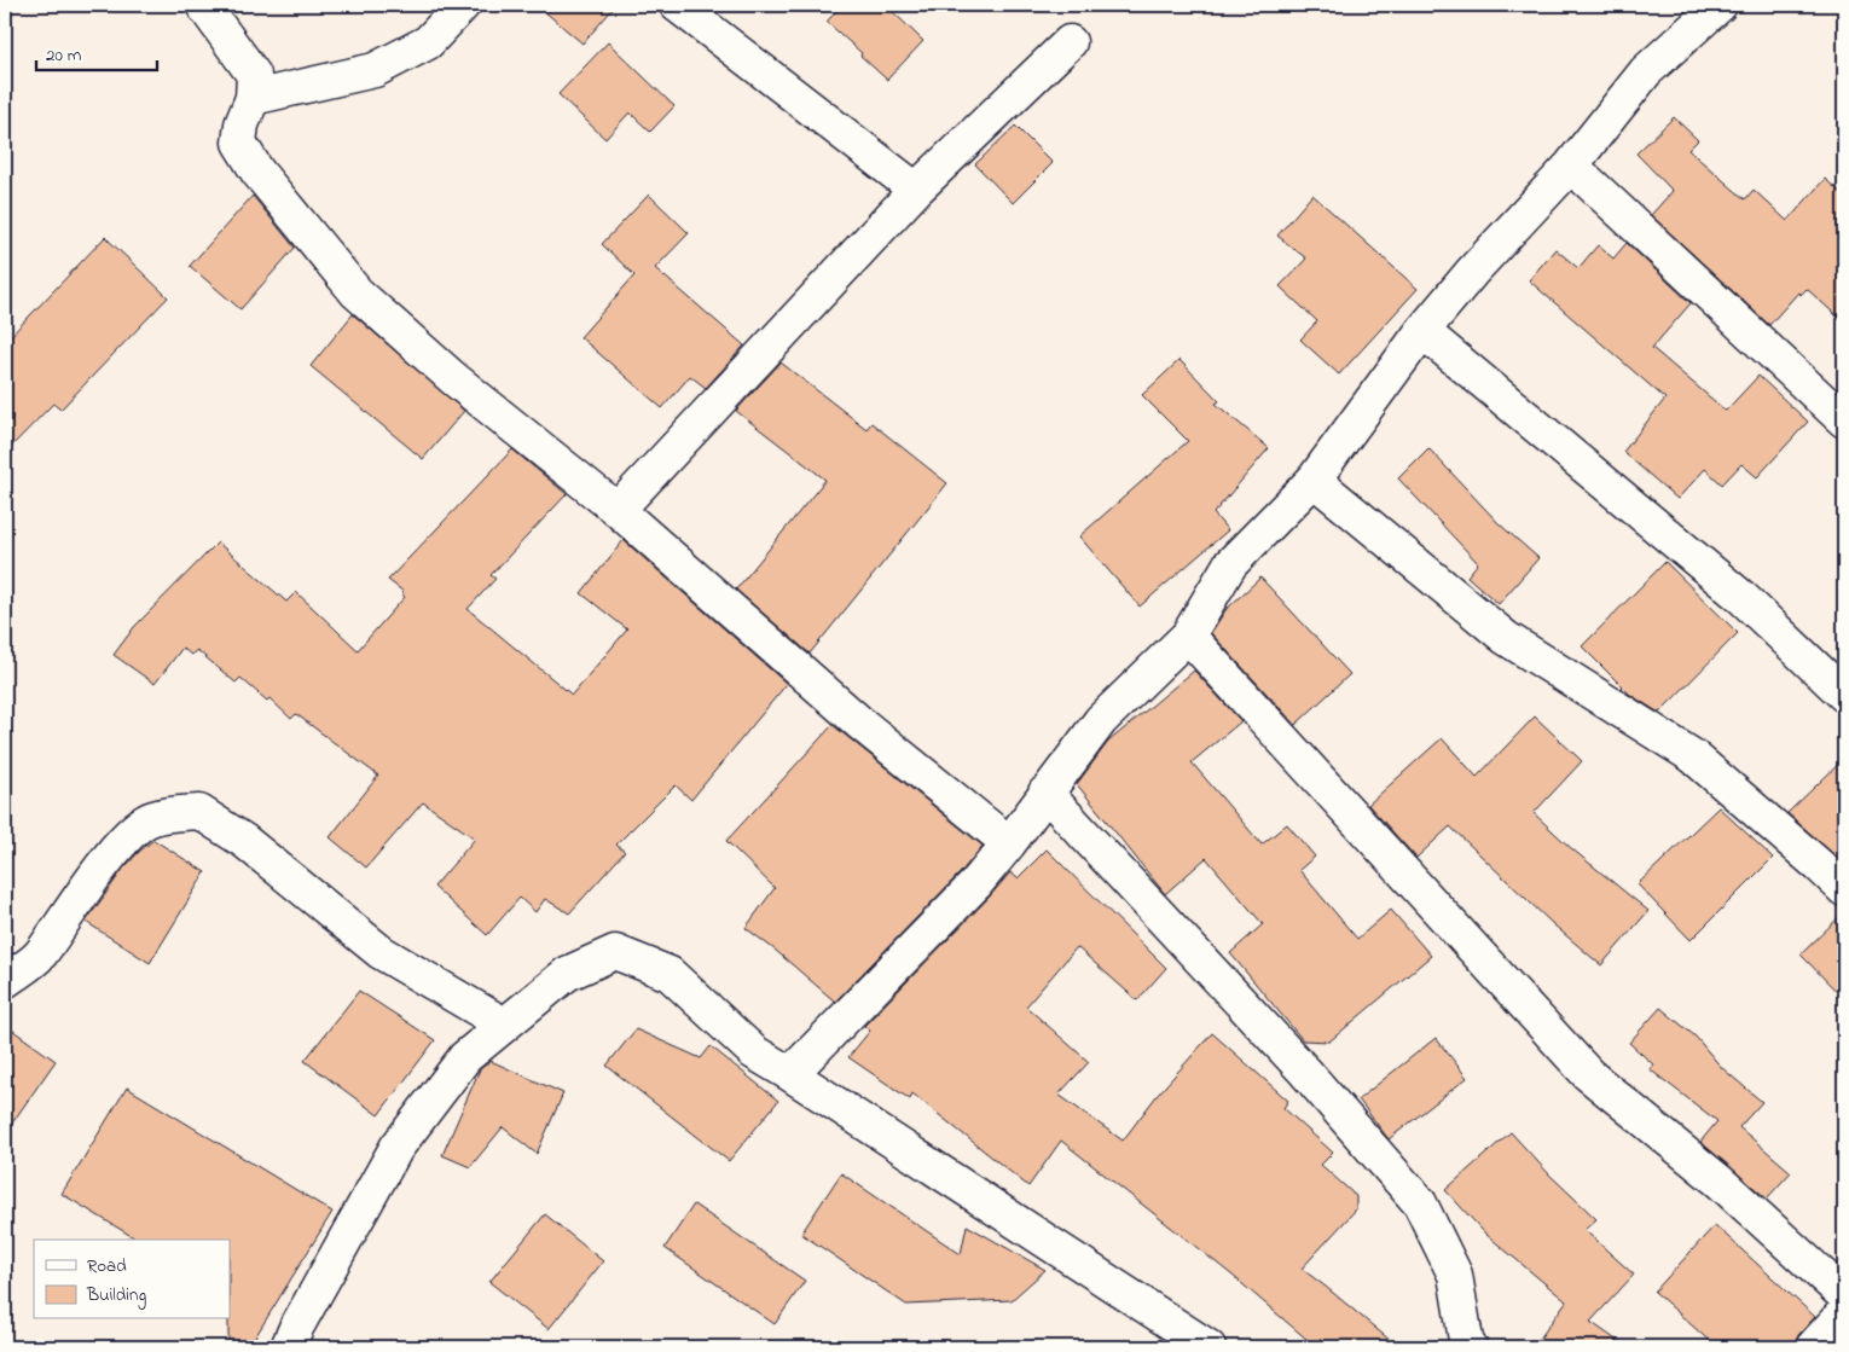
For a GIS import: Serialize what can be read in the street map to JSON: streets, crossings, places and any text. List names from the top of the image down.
{
  "legend": ["Road", "Building"],
  "scale_bar": "20 m"
}
